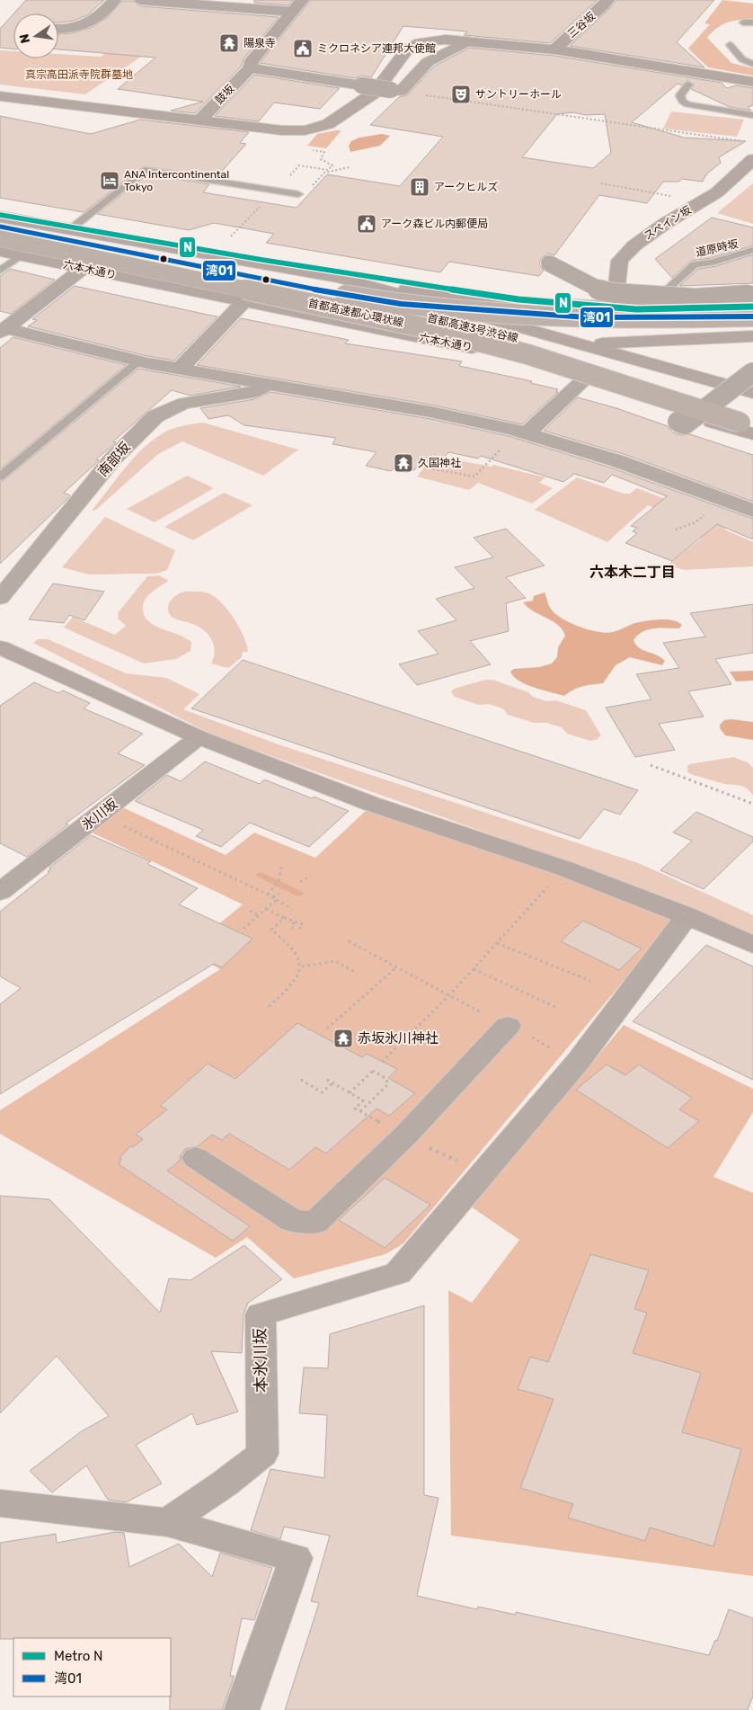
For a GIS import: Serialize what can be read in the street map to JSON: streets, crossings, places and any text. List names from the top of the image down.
{
  "streets": {
    "highway": ["首都高速都心環状線", "首都高速3号渋谷線"],
    "main road": ["三谷坂", "スペイン坂", "六本木通り"],
    "street": [
      "鼓坂",
      "南部坂",
      "氷川坂",
      "本氷川坂"
    ],
    "lane": ["道原時坂"]
  },
  "crossings": [
    ["六本木通り", "首都高速都心環状線"],
    ["六本木通り", "首都高速3号渋谷線"],
    ["首都高速都心環状線", "首都高速3号渋谷線"]
  ],
  "districts": ["六本木二丁目"],
  "parks": ["真宗高田派寺院群墓地"],
  "places": {
    "temple": ["陽泉寺", "久国神社", "赤坂氷川神社"],
    "public building": ["ミクロネシア連邦大使館", "アーク森ビル内郵便局"],
    "theatre": ["サントリーホール"],
    "hotel": ["ANA Intercontinental Tokyo"],
    "building": ["アークヒルズ"]
  },
  "lines": ["metro line N", "transit line 湾01"],
  "legend": ["Metro N", "湾01"],
  "north": "left"
}
